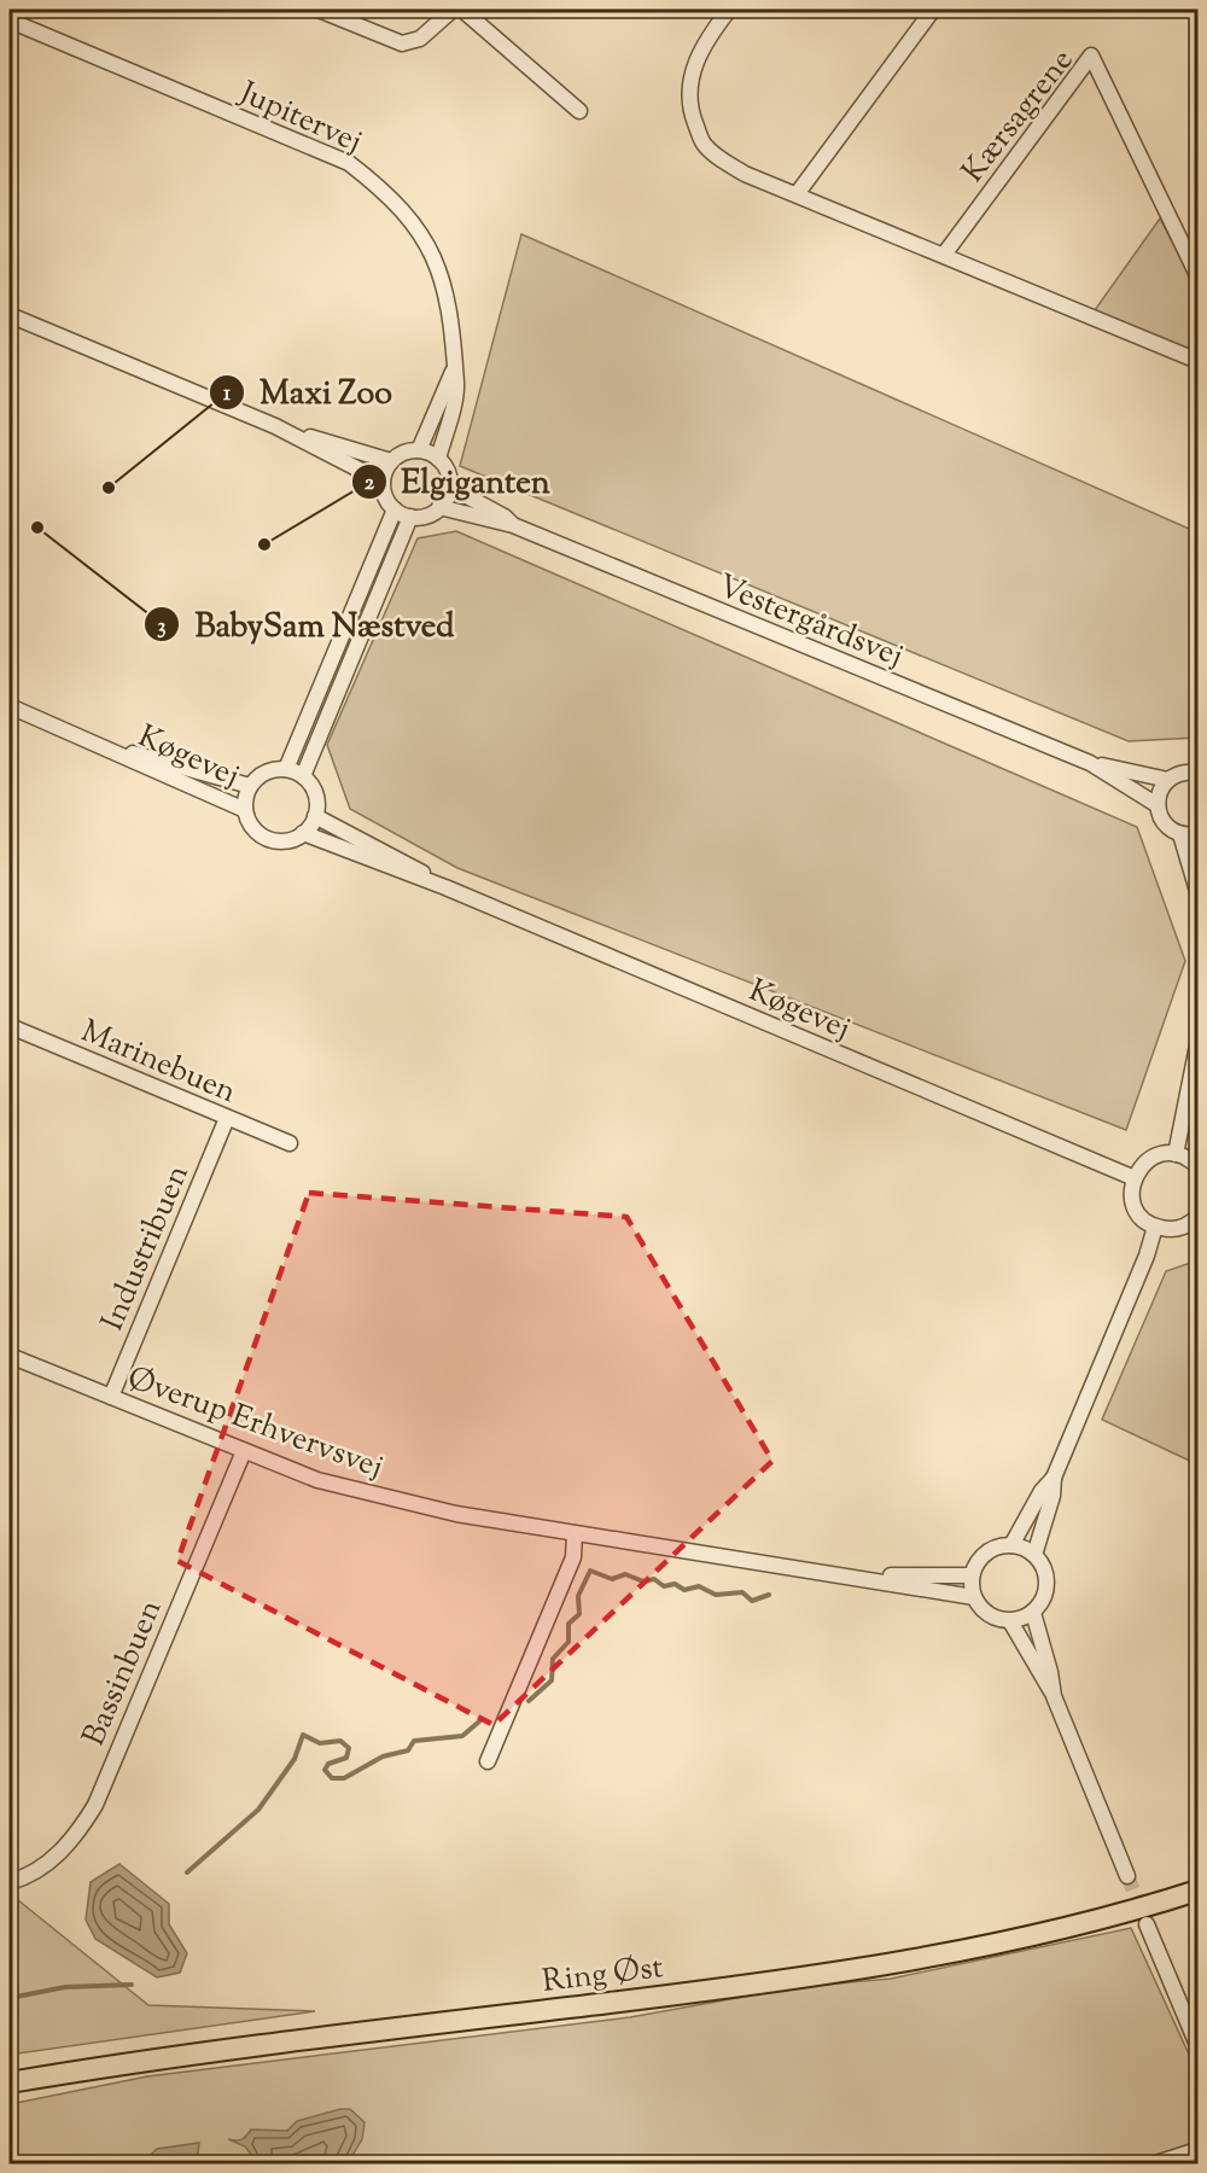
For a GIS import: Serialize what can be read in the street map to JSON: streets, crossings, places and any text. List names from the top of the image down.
{
  "streets": {
    "main road": ["Ring Øst"],
    "street": [
      "Kærsagrene",
      "Jupitervej",
      "Vestergårdsvej",
      "Køgevej",
      "Marinebuen",
      "Industribuen",
      "Øverup Erhvervsvej",
      "Bassinbuen"
    ]
  },
  "crossings": [
    ["Jupitervej", "Vestergårdsvej"],
    ["Marinebuen", "Industribuen"],
    ["Industribuen", "Øverup Erhvervsvej"],
    ["Øverup Erhvervsvej", "Bassinbuen"]
  ],
  "places": ["Maxi Zoo", "BabySam Næstved", "Elgiganten"]
}
